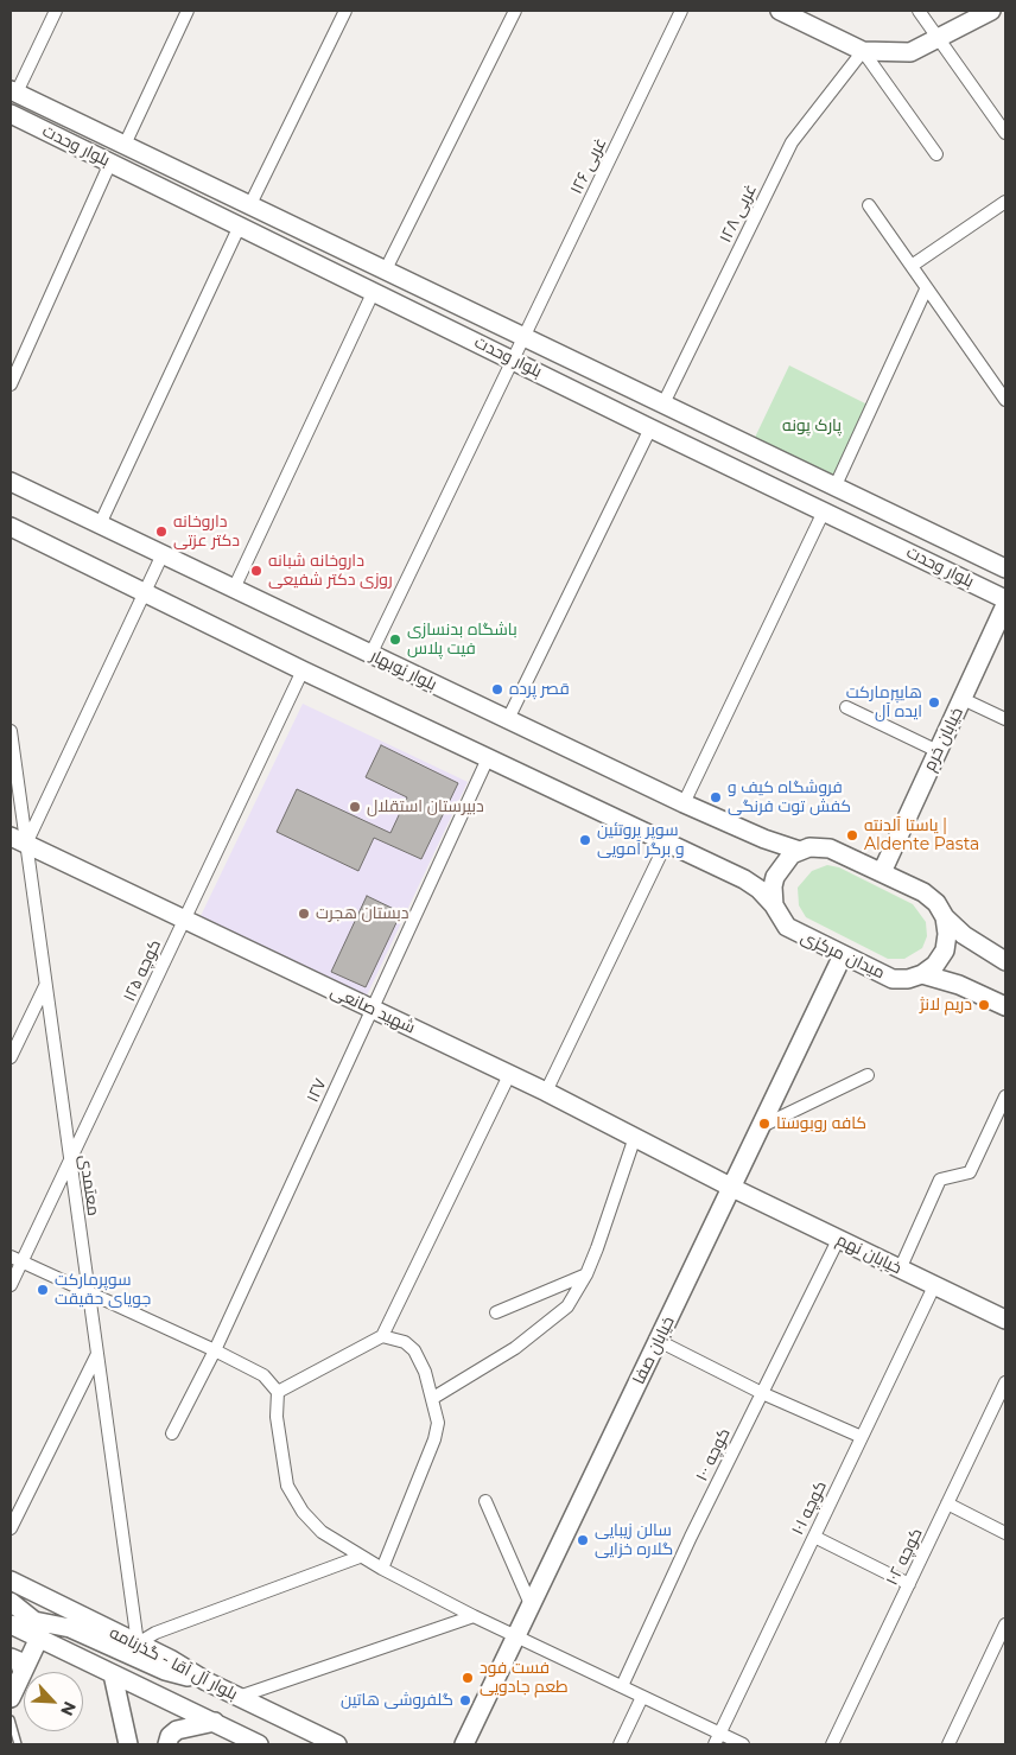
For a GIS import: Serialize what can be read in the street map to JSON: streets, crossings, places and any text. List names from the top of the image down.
{
  "streets": {
    "street": [
      "بلوار وحدت",
      "۱۲۶ غربی",
      "۱۲۸ غربی",
      "بلوار نوبهار",
      "خیابان خرم",
      "میدان مرکزی",
      "کوچه ۱۲۵",
      "شهید صانعی",
      "۱۲۷",
      "معتمدی",
      "خیابان نهم",
      "خیابان صفا",
      "کوچه ۱۰۰",
      "کوچه ۱۰۱",
      "کوچه ۱۰۲",
      "بلوار آل آقا - گذرنامه"
    ]
  },
  "crossings": [
    ["بلوار وحدت", "۱۲۶ غربی"],
    ["بلوار وحدت", "۱۲۸ غربی"],
    ["۱۲۶ غربی", "بلوار نوبهار"],
    ["میدان مرکزی", "خیابان صفا"],
    ["کوچه ۱۲۵", "شهید صانعی"],
    ["کوچه ۱۲۵", "معتمدی"],
    ["شهید صانعی", "۱۲۷"],
    ["شهید صانعی", "معتمدی"],
    ["شهید صانعی", "خیابان نهم"],
    ["شهید صانعی", "خیابان صفا"],
    ["معتمدی", "بلوار آل آقا - گذرنامه"],
    ["خیابان نهم", "خیابان صفا"],
    ["خیابان نهم", "کوچه ۱۰۰"],
    ["خیابان نهم", "کوچه ۱۰۱"]
  ],
  "parks": ["پارک پونه"],
  "places": [
    "داروخانه دکتر عزتی",
    "داروخانه شبانه روزی دکتر شفیعی",
    "باشگاه بدنسازی فیت پلاس",
    "قصر پرده",
    "هایپرمارکت ایده آل",
    "فروشگاه کیف و کفش توت فرنگی",
    "دبیرستان استقلال",
    "پاستا آلدنته | Aldente Pasta",
    "سوپر پروتئین و برگر آمویی",
    "دبستان هجرت",
    "دریم لانژ",
    "کافه روبوستا",
    "سوپرمارکت جویای حقیقت",
    "سالن زیبایی گلاره خزایی",
    "فست فود طعم جادویی",
    "گلفروشی هاتین"
  ],
  "north": "bottom right"
}
